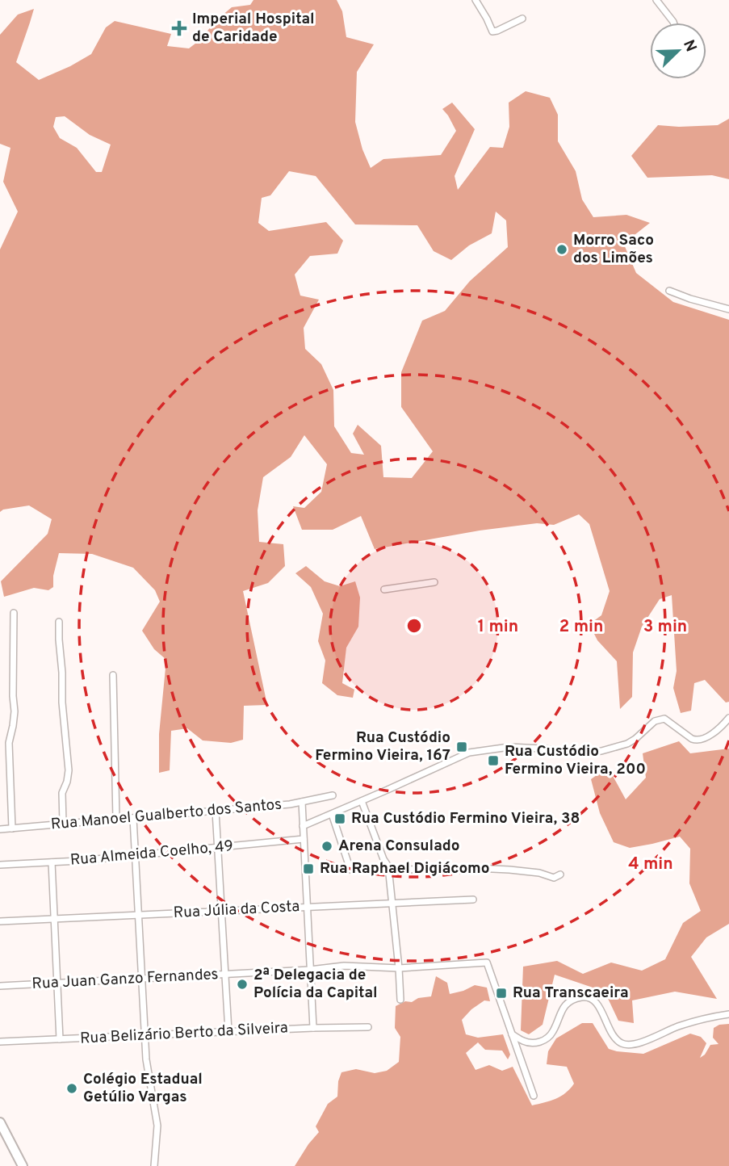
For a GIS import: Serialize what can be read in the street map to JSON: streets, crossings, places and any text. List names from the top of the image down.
{
  "streets": {
    "street": [
      "Rua Manoel Gualberto dos Santos",
      "Rua Almeida Coelho, 49",
      "Rua Júlia da Costa",
      "Rua Juan Ganzo Fernandes",
      "Rua Belizário Berto da Silveira"
    ]
  },
  "places": {
    "health": ["Imperial Hospital de Caridade"],
    "other": [
      "Morro Saco dos Limões",
      "Arena Consulado",
      "2ª Delegacia de Polícia da Capital",
      "Colégio Estadual Getúlio Vargas"
    ],
    "transit": [
      "Rua Custódio Fermino Vieira, 167",
      "Rua Custódio Fermino Vieira, 200",
      "Rua Custódio Fermino Vieira, 38",
      "Rua Raphael Digiácomo",
      "Rua Transcaeira"
    ]
  },
  "north": "top right",
  "rings": [
    "1 min",
    "2 min",
    "3 min",
    "4 min"
  ]
}
